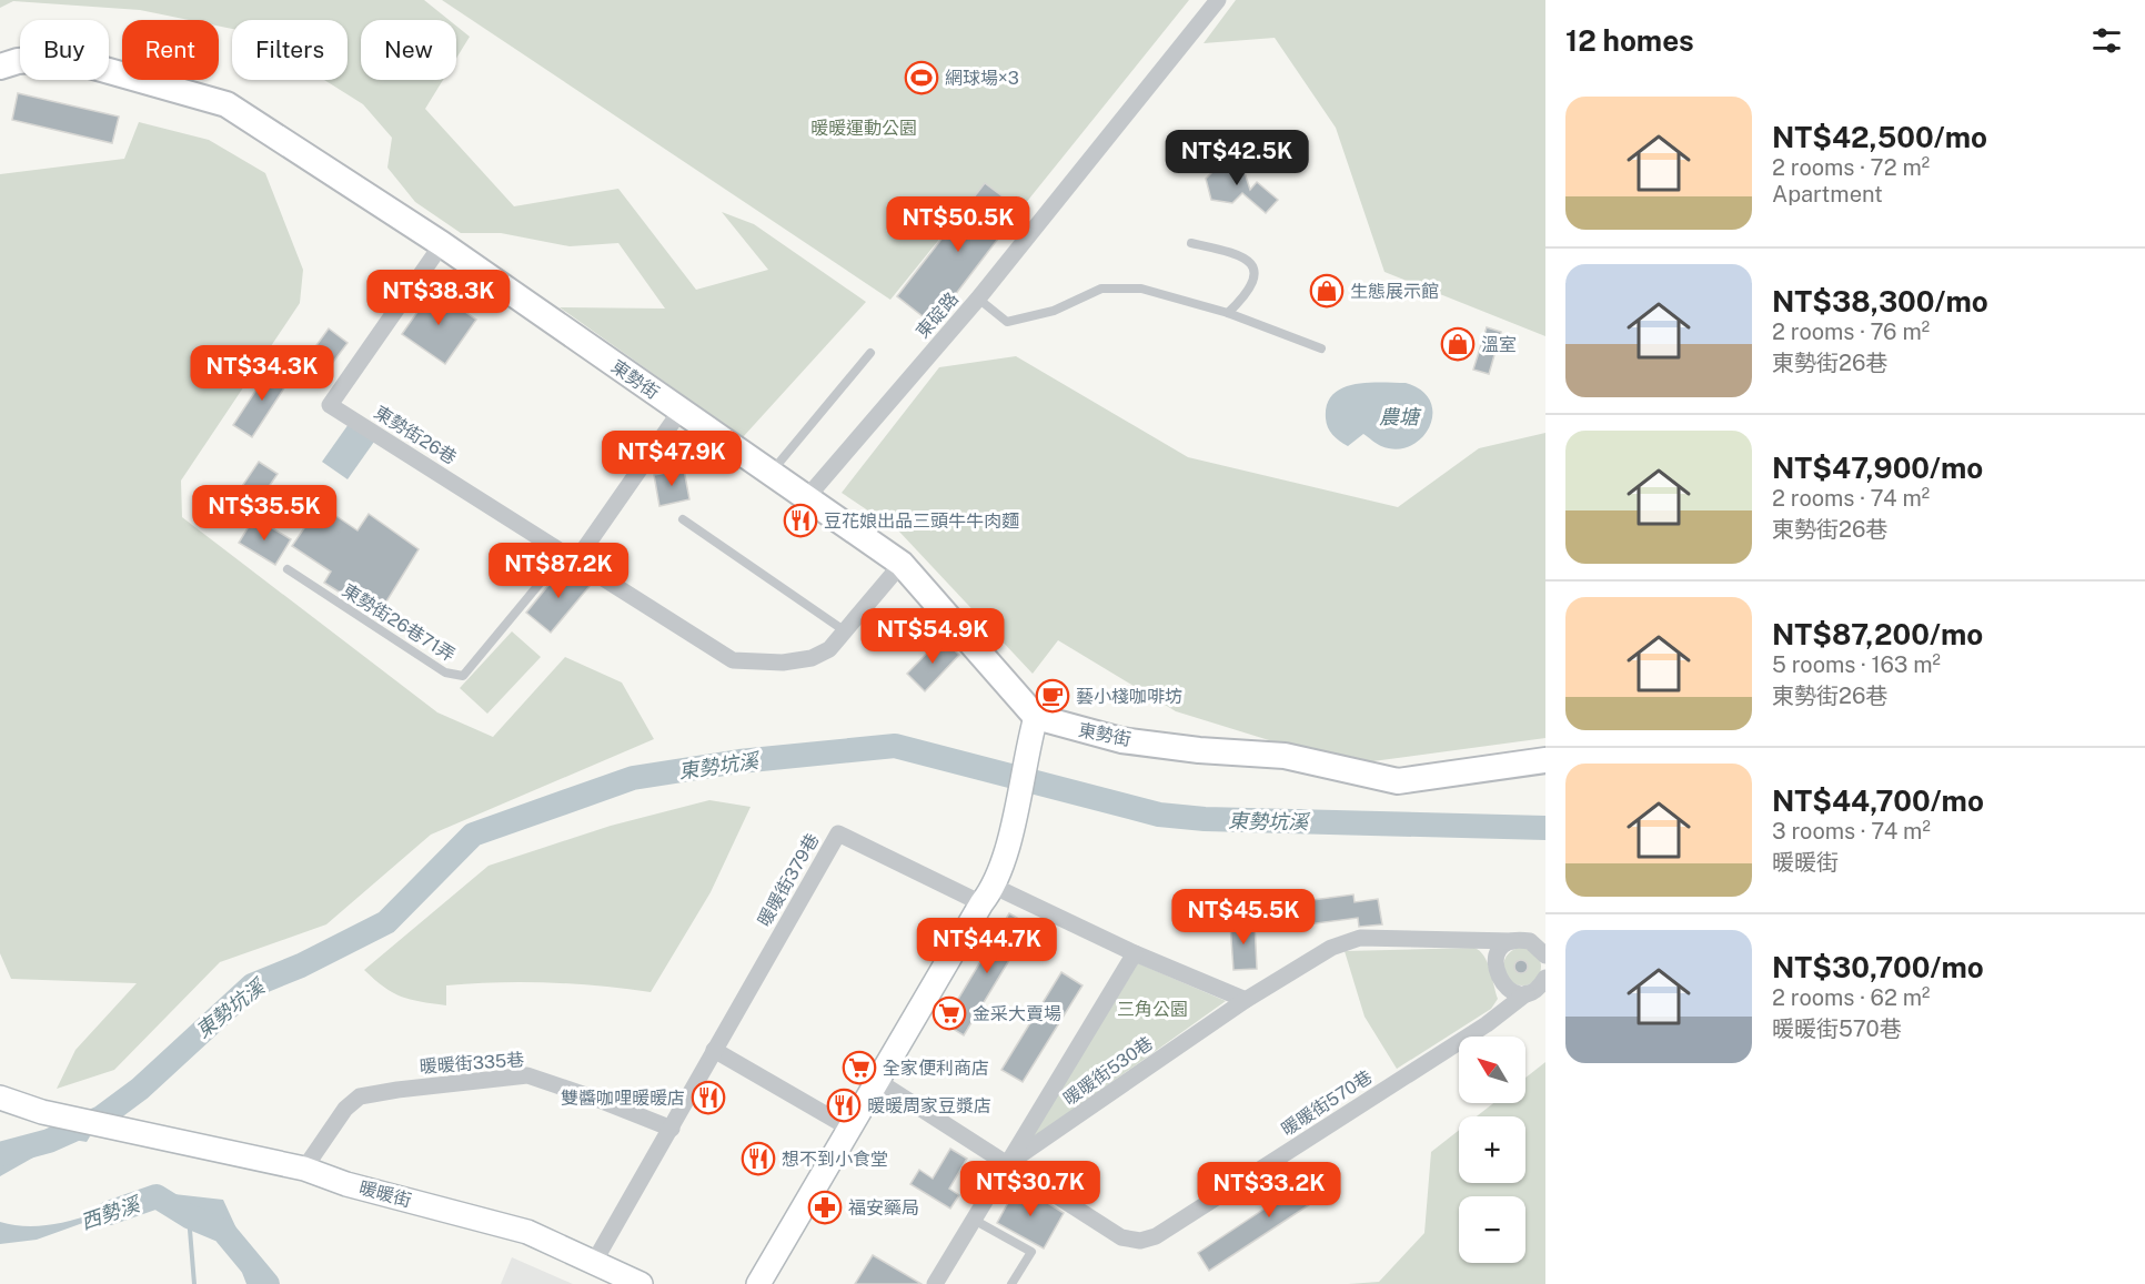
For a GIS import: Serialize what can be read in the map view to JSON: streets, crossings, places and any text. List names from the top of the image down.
{
  "streets": {
    "main road": ["東勢街"],
    "street": [
      "東碇路",
      "東勢街26巷",
      "暖暖街379巷",
      "暖暖街335巷",
      "暖暖街530巷",
      "暖暖街570巷",
      "暖暖街"
    ],
    "lane": ["東勢街26巷71弄"]
  },
  "crossings": [
    ["東碇路", "東勢街"],
    ["東勢街", "東勢街26巷"],
    ["東勢街26巷", "東勢街26巷71弄"],
    ["暖暖街379巷", "暖暖街335巷"],
    ["暖暖街379巷", "暖暖街"],
    ["暖暖街335巷", "暖暖街"],
    ["暖暖街530巷", "暖暖街570巷"]
  ],
  "water": ["農塘", "東勢坑溪", "西勢溪"],
  "parks": ["暖暖運動公園", "三角公園"],
  "places": {
    "sports": ["網球場×3"],
    "shop": ["生態展示館", "溫室"],
    "restaurant": [
      "豆花娘出品三頭牛牛肉麵",
      "雙醬咖哩暖暖店",
      "暖暖周家豆漿店",
      "想不到小食堂"
    ],
    "cafe": ["藝小棧咖啡坊"],
    "supermarket": ["金采大賣場", "全家便利商店"],
    "pharmacy": ["福安藥局"]
  },
  "north": "top left",
  "page": {
    "heading": "12 homes",
    "chip": [
      "Buy",
      "Rent",
      "Filters",
      "New"
    ],
    "list": [
      {
        "name": "NT$42,500/mo",
        "note": "2 rooms · 72 m² · Apartment"
      },
      {
        "name": "NT$38,300/mo",
        "note": "2 rooms · 76 m² · 東勢街26巷"
      },
      {
        "name": "NT$47,900/mo",
        "note": "2 rooms · 74 m² · 東勢街26巷"
      },
      {
        "name": "NT$87,200/mo",
        "note": "5 rooms · 163 m² · 東勢街26巷"
      },
      {
        "name": "NT$44,700/mo",
        "note": "3 rooms · 74 m² · 暖暖街"
      },
      {
        "name": "NT$30,700/mo",
        "note": "2 rooms · 62 m² · 暖暖街570巷"
      }
    ],
    "price": [
      "NT$42.5K",
      "NT$50.5K",
      "NT$38.3K",
      "NT$34.3K",
      "NT$47.9K",
      "NT$35.5K",
      "NT$87.2K",
      "NT$54.9K",
      "NT$45.5K",
      "NT$44.7K",
      "NT$30.7K",
      "NT$33.2K"
    ],
    "map_buttons": ["+", "−"]
  }
}
